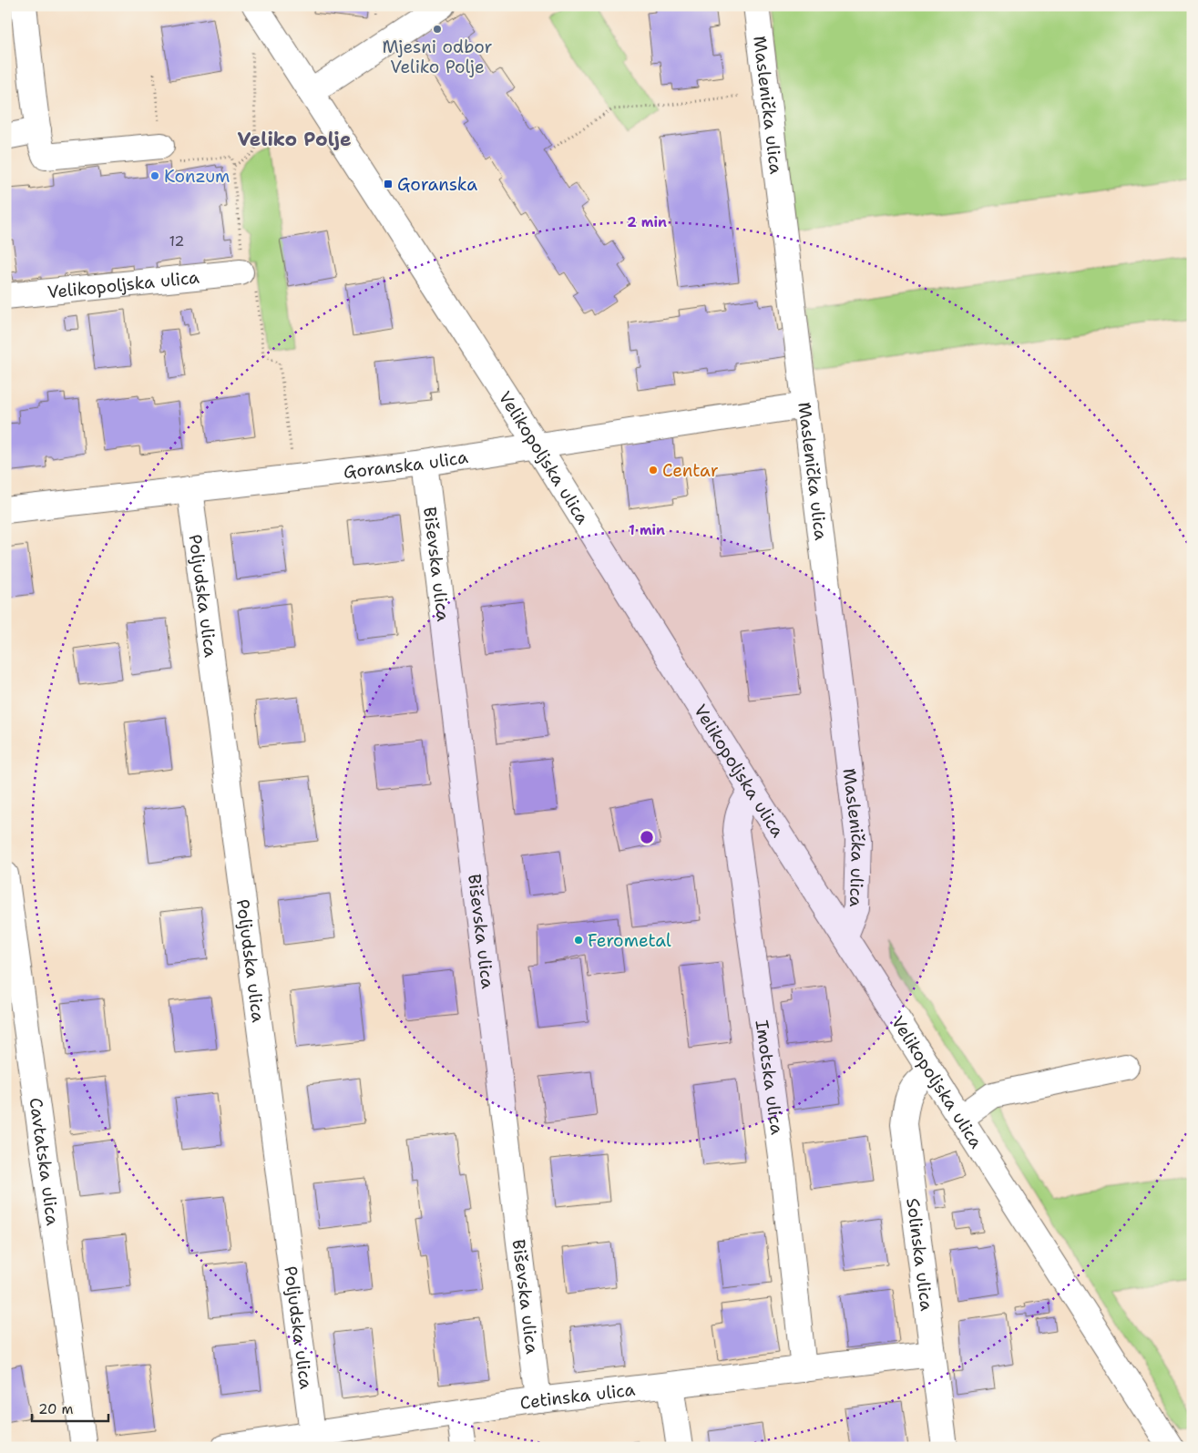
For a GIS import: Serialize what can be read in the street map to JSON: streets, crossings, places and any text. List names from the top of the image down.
{
  "streets": {
    "street": [
      "Maslenička ulica",
      "Velikopoljska ulica",
      "Goranska ulica",
      "Biševska ulica",
      "Poljudska ulica",
      "Imotska ulica",
      "Cavtatska ulica",
      "Solinska ulica",
      "Cetinska ulica"
    ]
  },
  "crossings": [
    ["Maslenička ulica", "Velikopoljska ulica"],
    ["Maslenička ulica", "Goranska ulica"],
    ["Velikopoljska ulica", "Goranska ulica"],
    ["Velikopoljska ulica", "Imotska ulica"],
    ["Velikopoljska ulica", "Solinska ulica"],
    ["Goranska ulica", "Biševska ulica"],
    ["Goranska ulica", "Poljudska ulica"],
    ["Biševska ulica", "Cetinska ulica"],
    ["Poljudska ulica", "Cetinska ulica"],
    ["Imotska ulica", "Cetinska ulica"],
    ["Solinska ulica", "Cetinska ulica"]
  ],
  "districts": ["Veliko Polje"],
  "places": {
    "other": [
      "Mjesni odbor Veliko Polje",
      "Konzum",
      "Centar",
      "Ferometal"
    ],
    "transit": ["Goranska"]
  },
  "house_numbers": ["12"],
  "scale_bar": "20 m",
  "rings": ["2 min", "1 min"]
}
